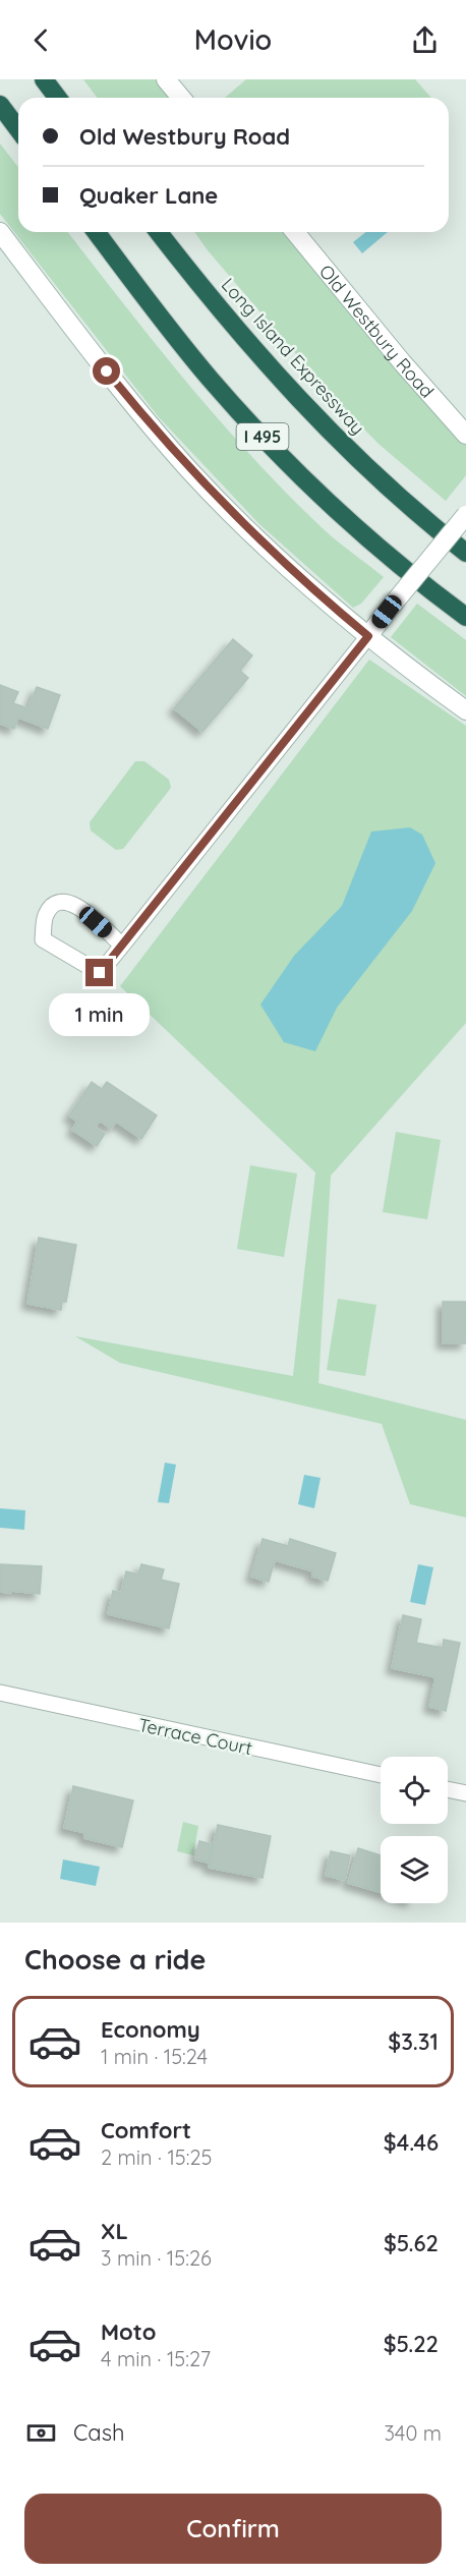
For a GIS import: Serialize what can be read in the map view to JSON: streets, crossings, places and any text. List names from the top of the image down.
{
  "streets": {
    "highway": ["Long Island Expressway", "I 495"],
    "main road": ["Old Westbury Road"],
    "street": ["Terrace Court"]
  },
  "page": {
    "header": "Movio",
    "banner": ["Old Westbury Road", "Quaker Lane"],
    "bubble": "1 min",
    "heading": "Choose a ride",
    "list": [
      {
        "name": "Economy",
        "note": "1 min · 15:24",
        "value": "$3.31"
      },
      {
        "name": "Comfort",
        "note": "2 min · 15:25",
        "value": "$4.46"
      },
      {
        "name": "XL",
        "note": "3 min · 15:26",
        "value": "$5.62"
      },
      {
        "name": "Moto",
        "note": "4 min · 15:27",
        "value": "$5.22"
      }
    ],
    "pay": ["Cash", "340 m"],
    "buttons": "Confirm"
  }
}
